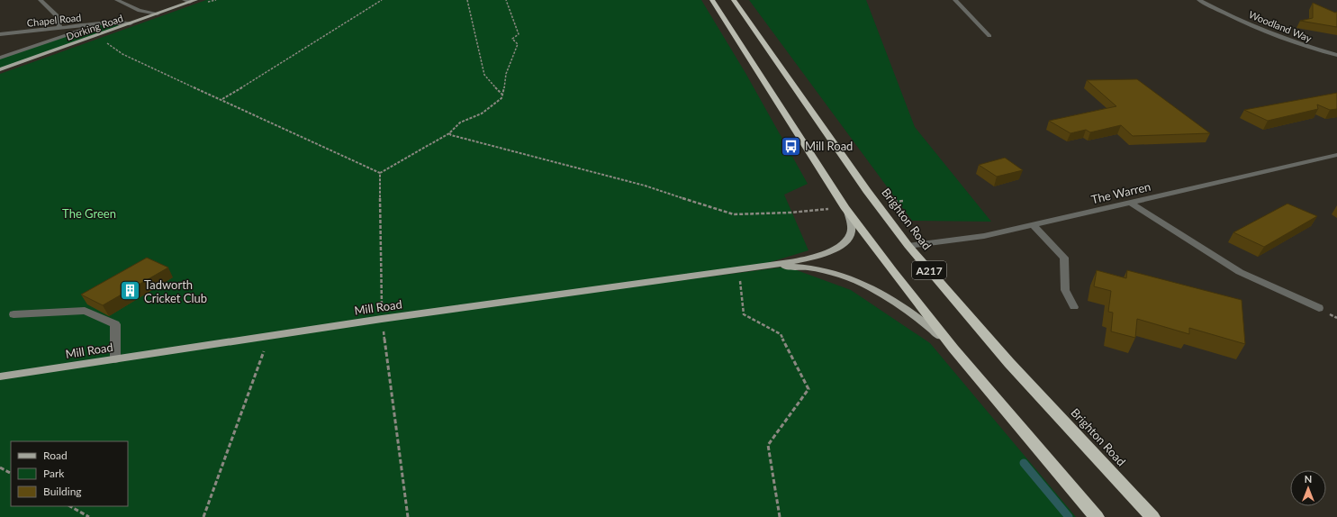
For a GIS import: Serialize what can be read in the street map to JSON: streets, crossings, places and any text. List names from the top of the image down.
{
  "streets": {
    "highway": ["Brighton Road", "A217"],
    "main road": ["Dorking Road", "Mill Road"],
    "street": ["Chapel Road", "Woodland Way", "The Warren"]
  },
  "crossings": [
    ["Chapel Road", "Dorking Road"],
    ["The Warren", "Brighton Road"],
    ["A217", "Mill Road"]
  ],
  "parks": ["The Green"],
  "places": {
    "bus stop": ["Mill Road"],
    "building": ["Tadworth Cricket Club"]
  },
  "legend": ["Road", "Park", "Building"],
  "north": "top"
}
